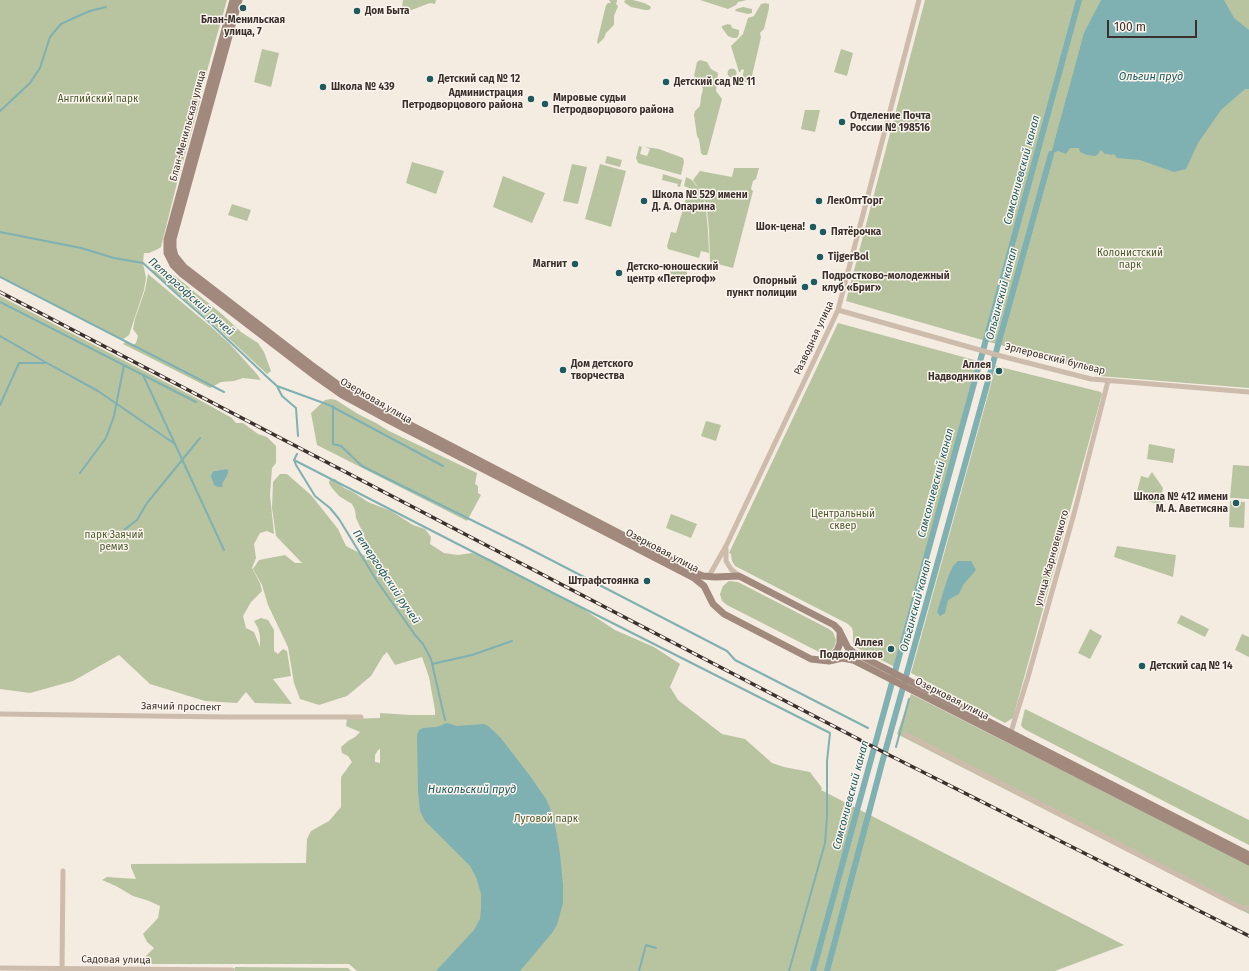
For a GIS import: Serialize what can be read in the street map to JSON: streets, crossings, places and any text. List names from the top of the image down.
{
  "streets": {
    "street": [
      "Блан-Менильская улица",
      "Разводная улица",
      "Эрлеровский бульвар",
      "Озерковая улица",
      "улица Жарновецкого",
      "Заячий проспект",
      "Садовая улица"
    ]
  },
  "crossings": [
    ["Блан-Менильская улица", "Озерковая улица"],
    ["Разводная улица", "Эрлеровский бульвар"],
    ["Разводная улица", "Озерковая улица"],
    ["Эрлеровский бульвар", "улица Жарновецкого"],
    ["Озерковая улица", "улица Жарновецкого"]
  ],
  "water": [
    "Ольгин пруд",
    "Самсониевский канал",
    "Ольгинский канал",
    "Петергофский ручей",
    "Никольский пруд"
  ],
  "parks": [
    "Английский парк",
    "Колонистский парк",
    "Центральный сквер",
    "парк Заячий ремиз",
    "Луговой парк"
  ],
  "places": [
    "Блан-Менильская улица, 7",
    "Дом Быта",
    "Детский сад № 12",
    "Детский сад № 11",
    "Школа № 439",
    "Администрация Петродворцового района",
    "Мировые судьи Петродворцового района",
    "Отделение Почта России № 198516",
    "Школа № 529 имени Д. А. Опарина",
    "ЛекОптТорг",
    "Шок-цена!",
    "Пятёрочка",
    "TijgerBol",
    "Магнит",
    "Детско-юношеский центр «Петергоф»",
    "Подростково-молодежный клуб «Бриг»",
    "Опорный пункт полиции",
    "Дом детского творчества",
    "Аллея Надводников",
    "Школа № 412 имени М. А. Аветисяна",
    "Штрафстоянка",
    "Аллея Подводников",
    "Детский сад № 14"
  ],
  "scale_bar": "100 m"
}
